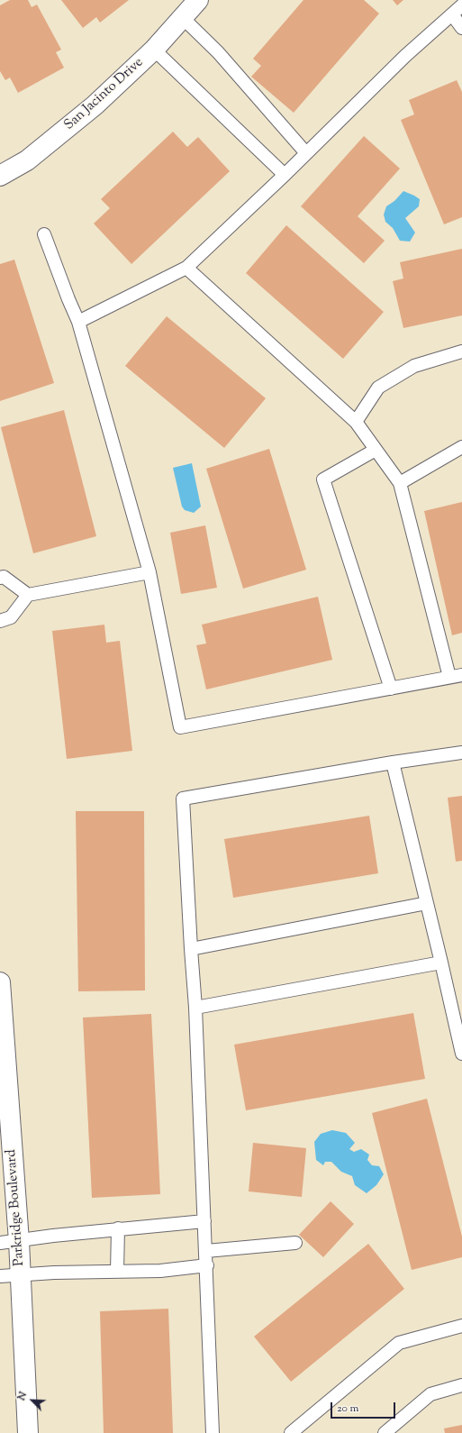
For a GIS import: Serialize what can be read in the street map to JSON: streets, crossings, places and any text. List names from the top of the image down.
{
  "streets": {
    "street": ["San Jacinto Drive", "Parkridge Boulevard"]
  },
  "scale_bar": "20 m",
  "north": "top left"
}
